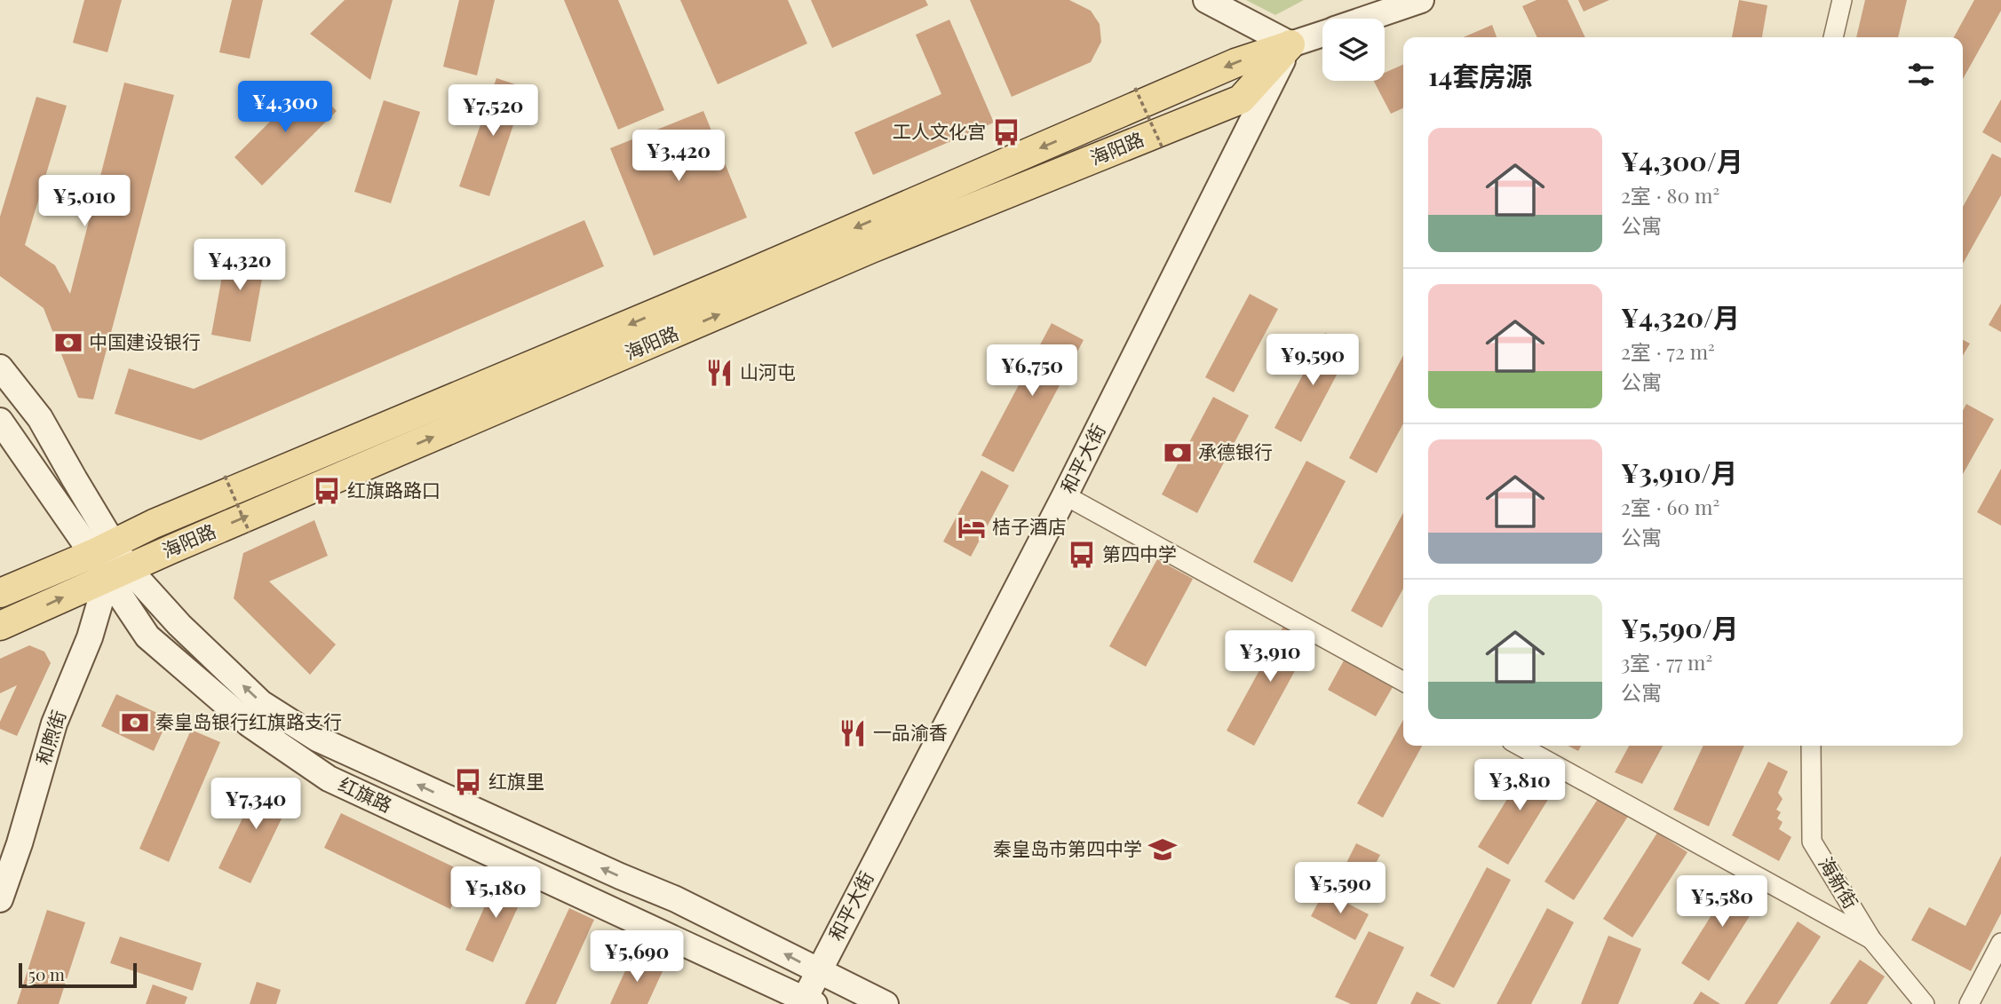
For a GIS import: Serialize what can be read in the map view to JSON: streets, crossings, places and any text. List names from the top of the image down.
{
  "streets": {
    "main road": [
      "海阳路",
      "和平大街",
      "和煦街",
      "红旗路"
    ],
    "street": ["海新街"]
  },
  "crossings": [
    ["海阳路", "和平大街"],
    ["海阳路", "和煦街"],
    ["海阳路", "红旗路"],
    ["和平大街", "红旗路"],
    ["和煦街", "红旗路"]
  ],
  "places": {
    "bus stop": [
      "工人文化宫",
      "红旗路路口",
      "第四中学",
      "红旗里"
    ],
    "bank": ["中国建设银行", "承德银行", "秦皇岛银行红旗路支行"],
    "restaurant": ["山河屯", "一品渝香"],
    "hotel": ["桔子酒店"],
    "school or university": ["秦皇岛市第四中学"]
  },
  "scale_bar": "50 m",
  "page": {
    "heading": "14套房源",
    "price": [
      "¥4,300",
      "¥7,520",
      "¥3,420",
      "¥5,010",
      "¥4,320",
      "¥9,590",
      "¥6,750",
      "¥3,910",
      "¥3,810",
      "¥7,340",
      "¥5,590",
      "¥5,180",
      "¥5,580",
      "¥5,690"
    ],
    "list": [
      {
        "name": "¥4,300/月",
        "note": "2室 · 80 m² · 公寓"
      },
      {
        "name": "¥4,320/月",
        "note": "2室 · 72 m² · 公寓"
      },
      {
        "name": "¥3,910/月",
        "note": "2室 · 60 m² · 公寓"
      },
      {
        "name": "¥5,590/月",
        "note": "3室 · 77 m² · 公寓"
      }
    ],
    "scale": "50 m"
  }
}
